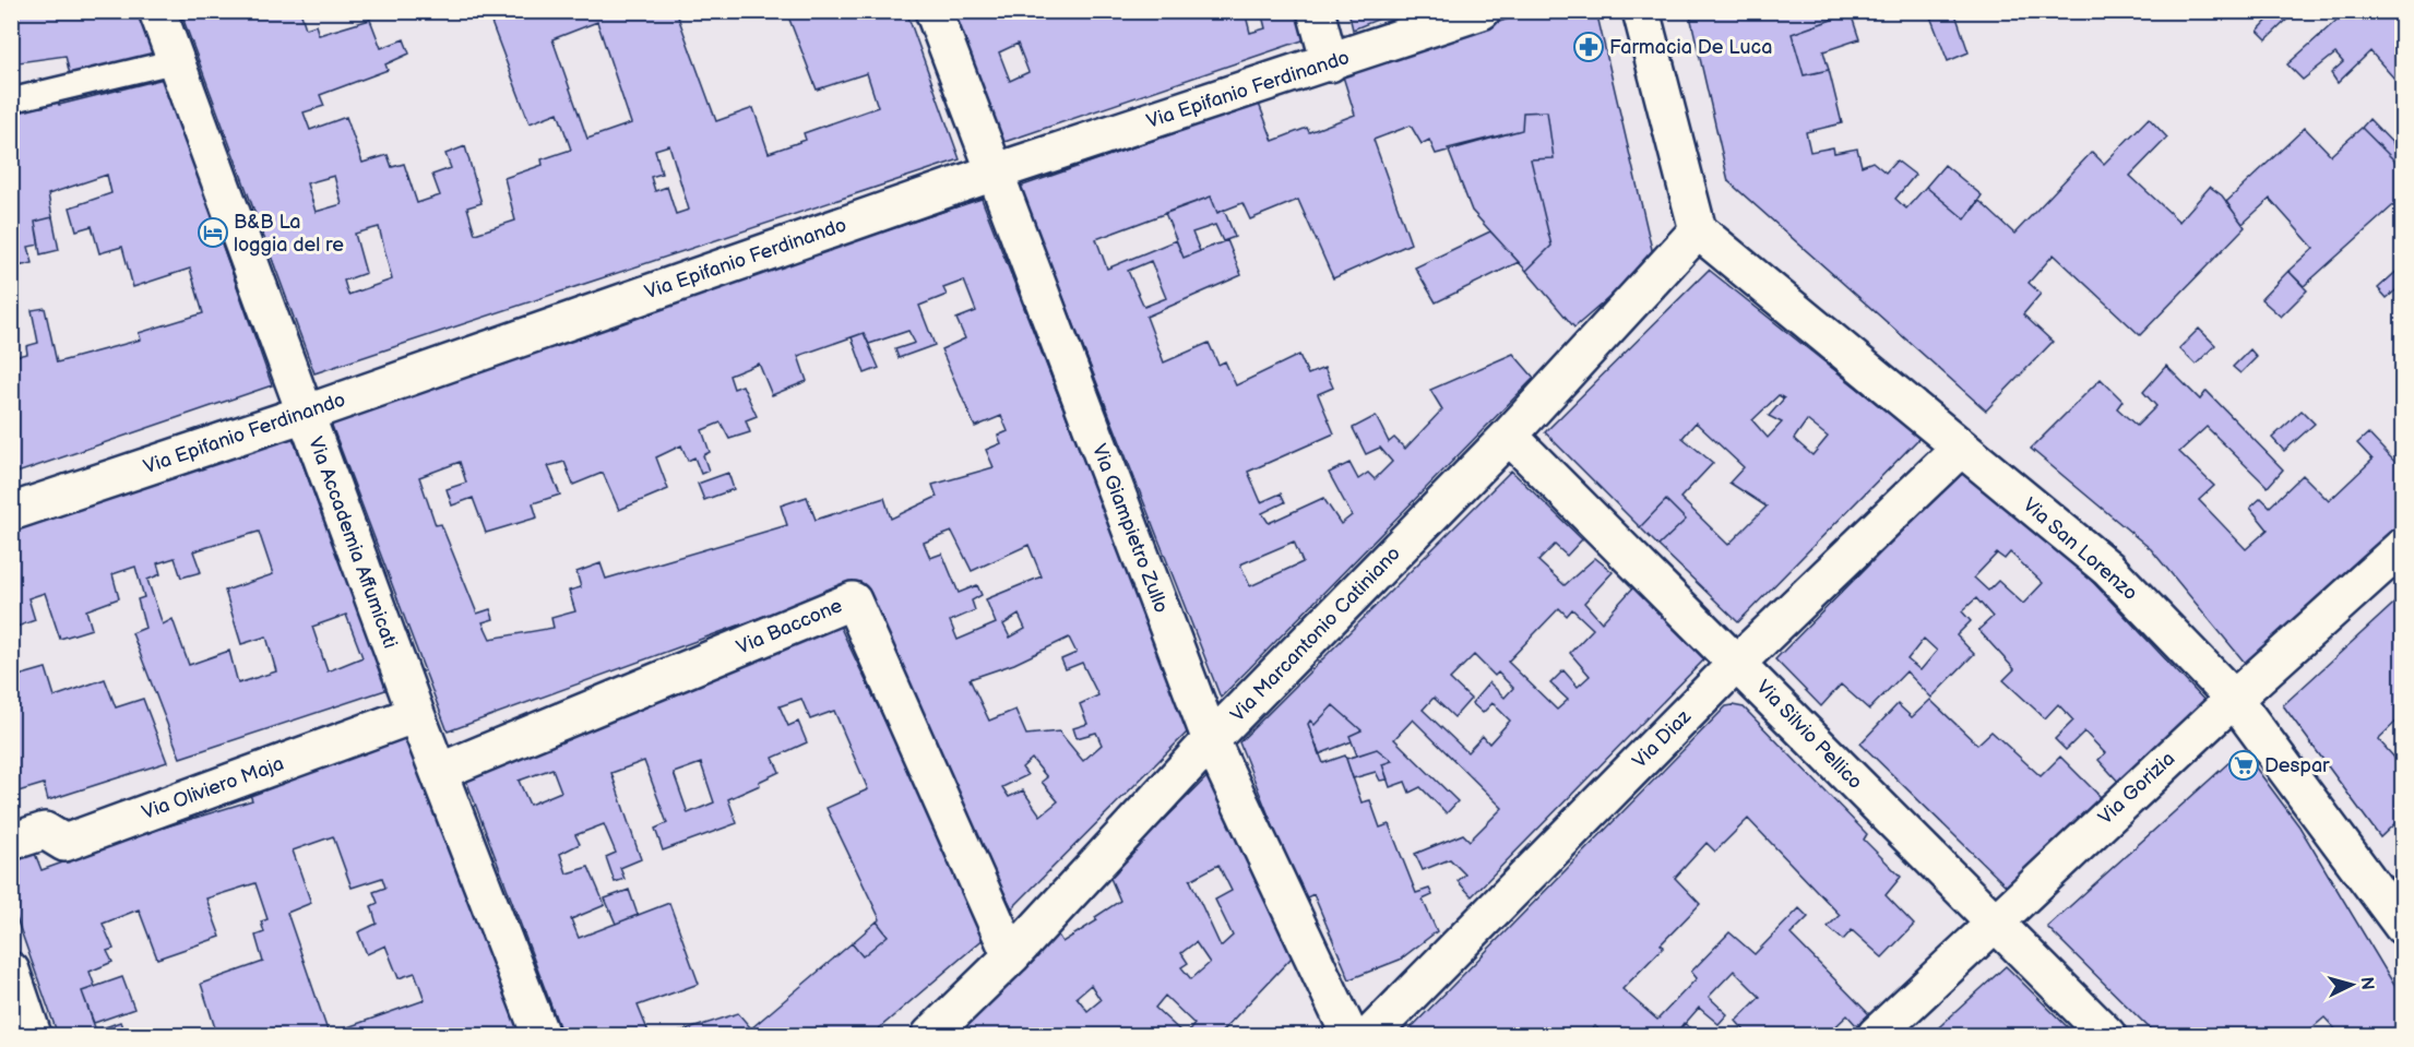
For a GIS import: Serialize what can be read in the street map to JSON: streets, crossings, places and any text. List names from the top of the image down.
{
  "streets": {
    "street": [
      "Via Epifanio Ferdinando",
      "Via Giampietro Zullo",
      "Via Accademia Affumicati",
      "Via San Lorenzo",
      "Via Baccone",
      "Via Marcantonio Catiniano",
      "Via Silvio Pellico",
      "Via Diaz",
      "Via Oliviero Maja",
      "Via Gorizia"
    ]
  },
  "crossings": [
    ["Via Epifanio Ferdinando", "Via Giampietro Zullo"],
    ["Via Epifanio Ferdinando", "Via Accademia Affumicati"],
    ["Via Giampietro Zullo", "Via Marcantonio Catiniano"],
    ["Via Accademia Affumicati", "Via Baccone"],
    ["Via Accademia Affumicati", "Via Oliviero Maja"],
    ["Via San Lorenzo", "Via Marcantonio Catiniano"],
    ["Via San Lorenzo", "Via Diaz"],
    ["Via San Lorenzo", "Via Gorizia"],
    ["Via Baccone", "Via Marcantonio Catiniano"],
    ["Via Marcantonio Catiniano", "Via Silvio Pellico"],
    ["Via Silvio Pellico", "Via Diaz"],
    ["Via Silvio Pellico", "Via Gorizia"]
  ],
  "places": {
    "pharmacy": ["Farmacia De Luca"],
    "hotel": ["B&B La loggia del re"],
    "supermarket": ["Despar"]
  },
  "north": "right"
}
